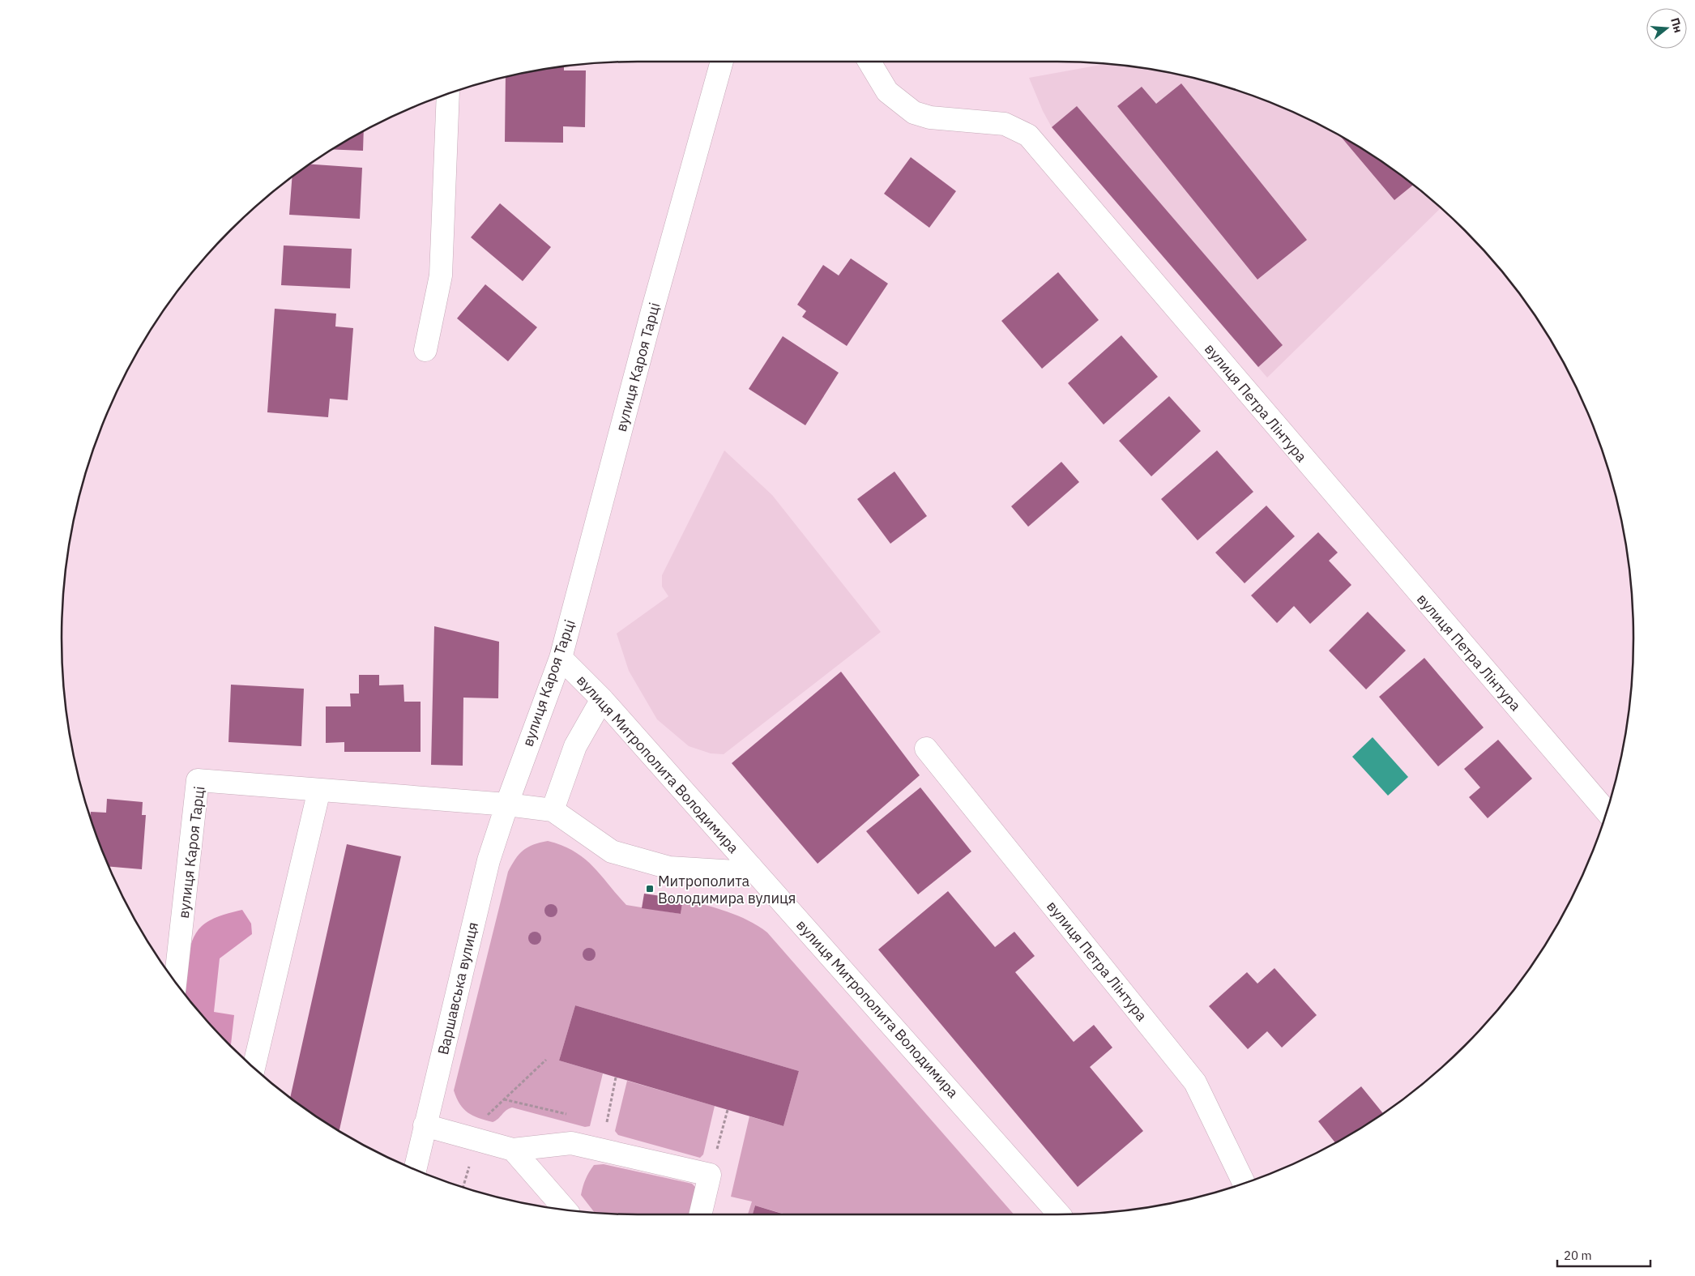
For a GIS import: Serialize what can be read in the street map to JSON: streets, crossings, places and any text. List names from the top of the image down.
{
  "streets": {
    "street": [
      "вулиця Кароя Тарці",
      "вулиця Петра Лінтура",
      "вулиця Митрополита Володимира",
      "Варшавська вулиця"
    ]
  },
  "crossings": [
    ["вулиця Кароя Тарці", "вулиця Митрополита Володимира"],
    ["вулиця Кароя Тарці", "Варшавська вулиця"]
  ],
  "places": {
    "transit": ["Митрополита Володимира вулиця"]
  },
  "scale_bar": "20 m",
  "north": "right"
}
